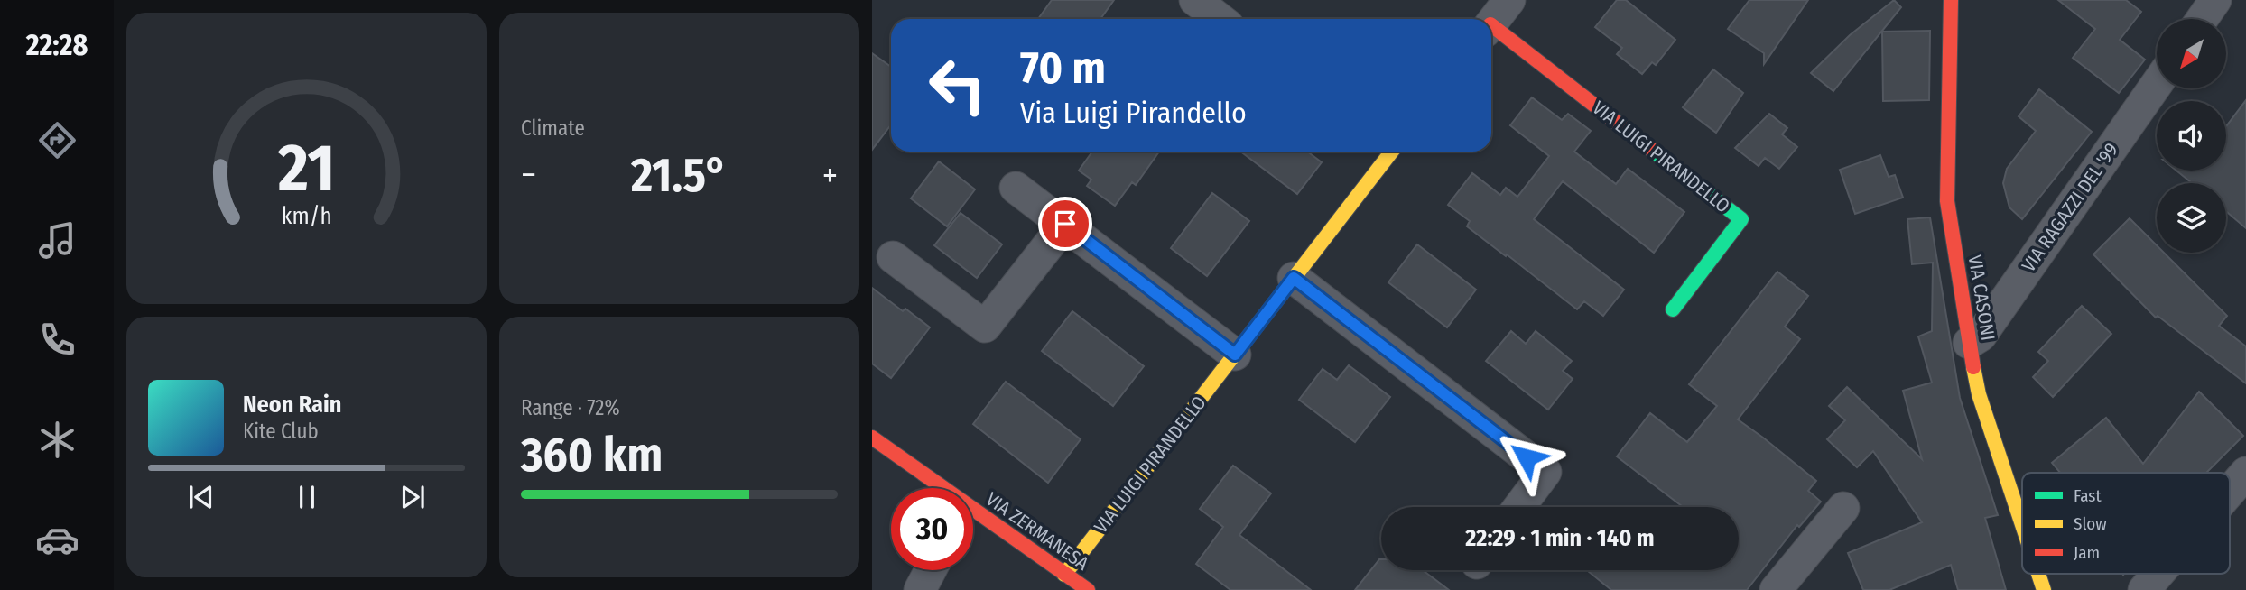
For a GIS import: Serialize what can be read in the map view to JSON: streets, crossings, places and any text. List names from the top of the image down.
{
  "streets": {
    "street": [
      "VIA LUIGI PIRANDELLO",
      "VIA RAGAZZI DEL '99",
      "VIA CASONI",
      "VIA ZERMANESA"
    ]
  },
  "crossings": [
    ["VIA LUIGI PIRANDELLO", "VIA ZERMANESA"],
    ["VIA RAGAZZI DEL '99", "VIA CASONI"]
  ],
  "legend": ["Fast", "Slow", "Jam"],
  "north": "bottom left",
  "page": {
    "tabs": "22:28",
    "tile": [
      "Climate",
      ["Range · 72%", "360 km"]
    ],
    "turn": ["70 m", "Via Luigi Pirandello"],
    "heat": ["−", "21.5°", "+"],
    "song": ["Neon Rain", "Kite Club"],
    "limit": "30",
    "trip": "22:29 · 1 min · 140 m",
    "gauge": ["21", "km/h"]
  }
}
